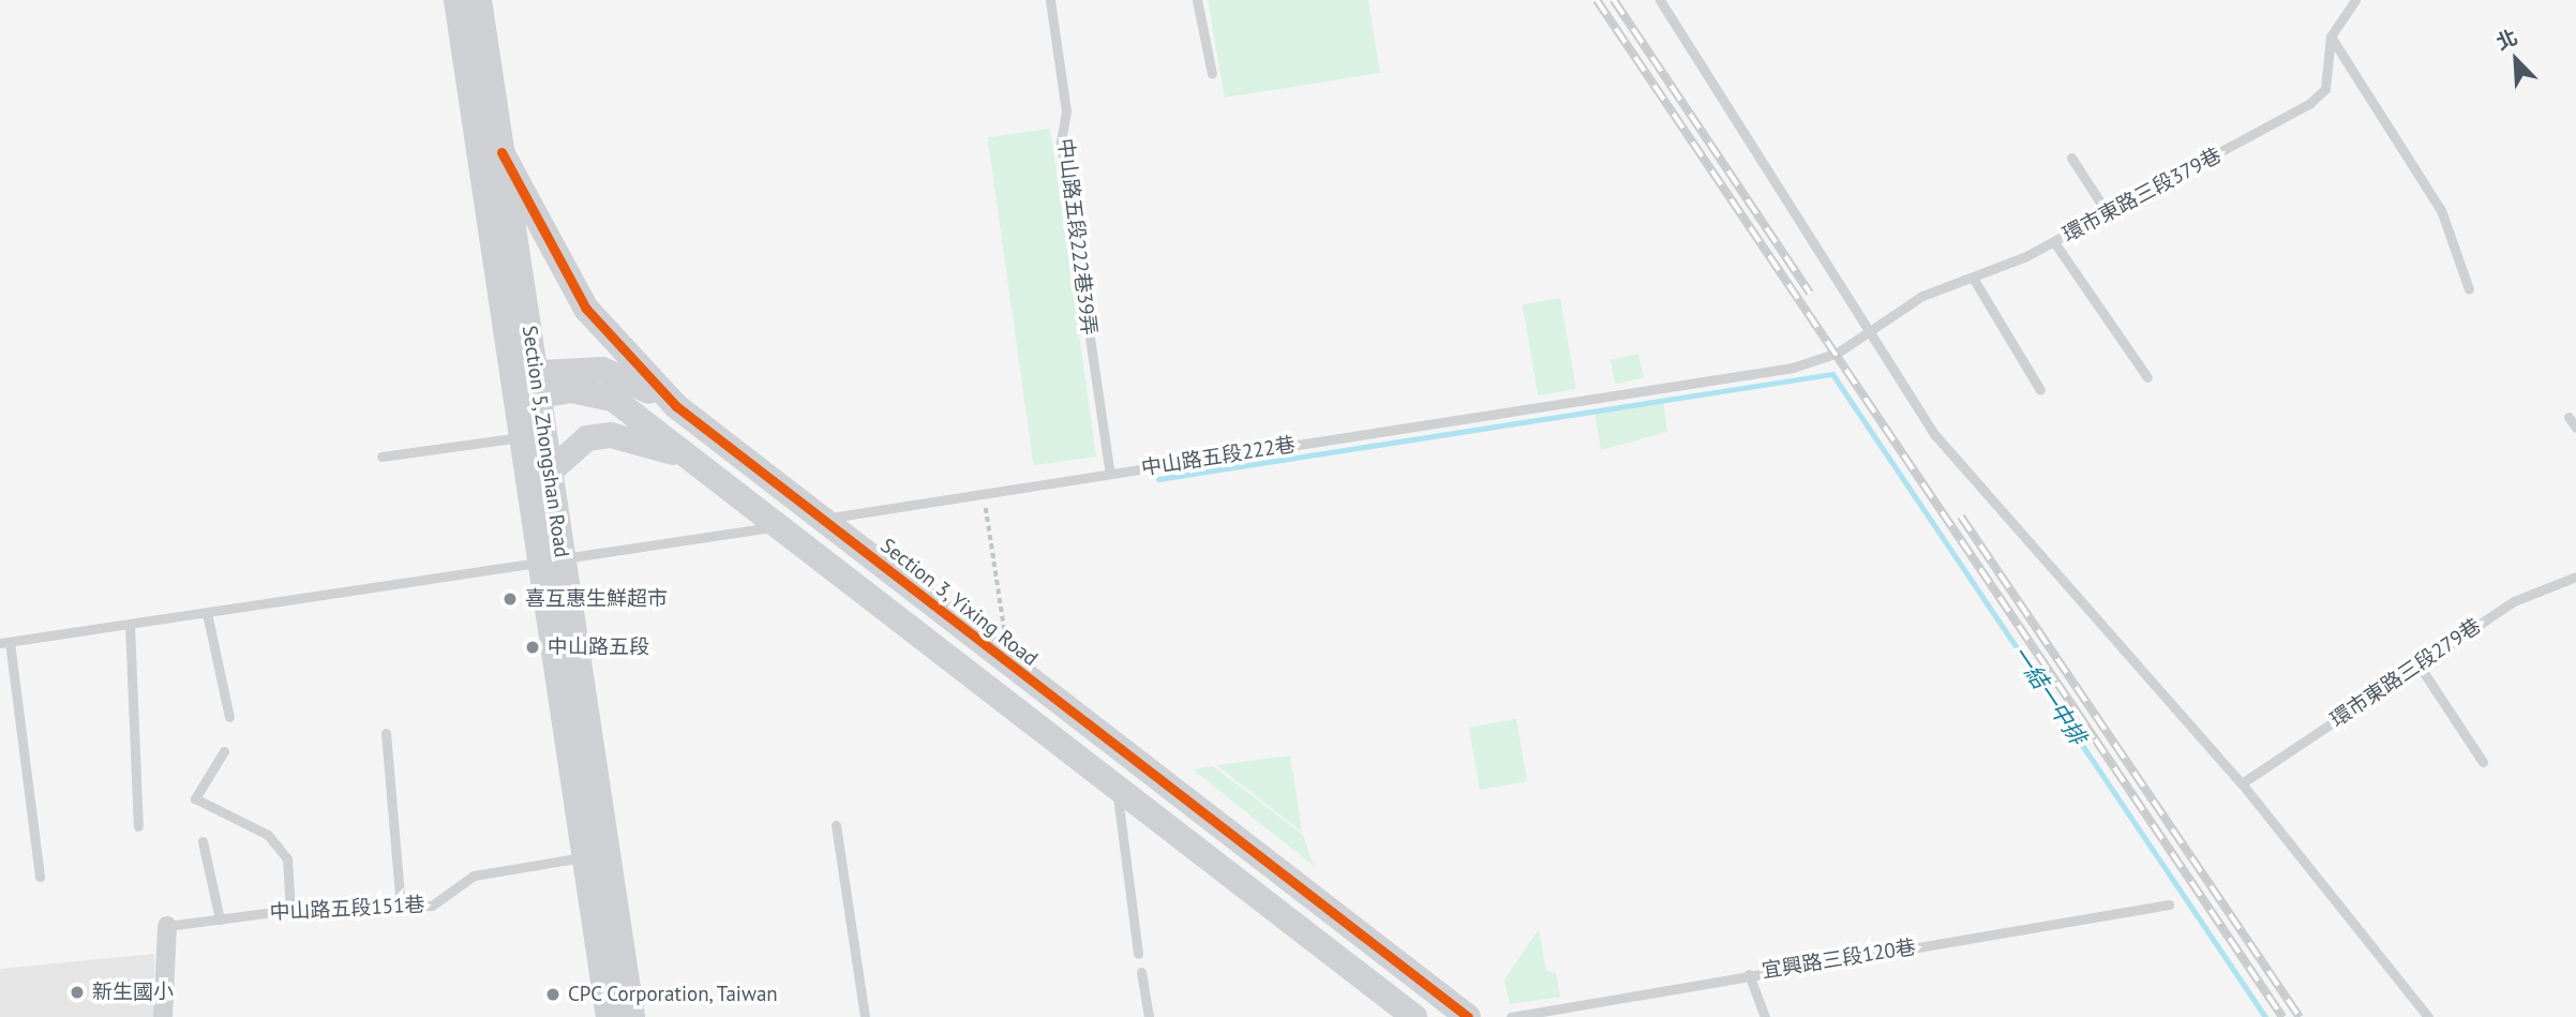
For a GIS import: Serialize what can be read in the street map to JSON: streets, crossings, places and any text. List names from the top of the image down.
{
  "streets": {
    "street": ["Section 5, Zhongshan Road", "Section 3, Yixing Road"],
    "lane": [
      "環市東路三段379巷",
      "中山路五段222巷39弄",
      "中山路五段222巷",
      "環市東路三段279巷",
      "中山路五段151巷",
      "宜興路三段120巷"
    ]
  },
  "crossings": [
    ["環市東路三段379巷", "中山路五段222巷"],
    ["中山路五段222巷39弄", "中山路五段222巷"],
    ["Section 5, Zhongshan Road", "Section 3, Yixing Road"],
    ["Section 5, Zhongshan Road", "中山路五段151巷"],
    ["中山路五段222巷", "Section 3, Yixing Road"]
  ],
  "water": ["一結一中排"],
  "places": [
    "喜互惠生鮮超市",
    "中山路五段",
    "新生國小",
    "CPC Corporation, Taiwan"
  ],
  "north": "top left"
}
